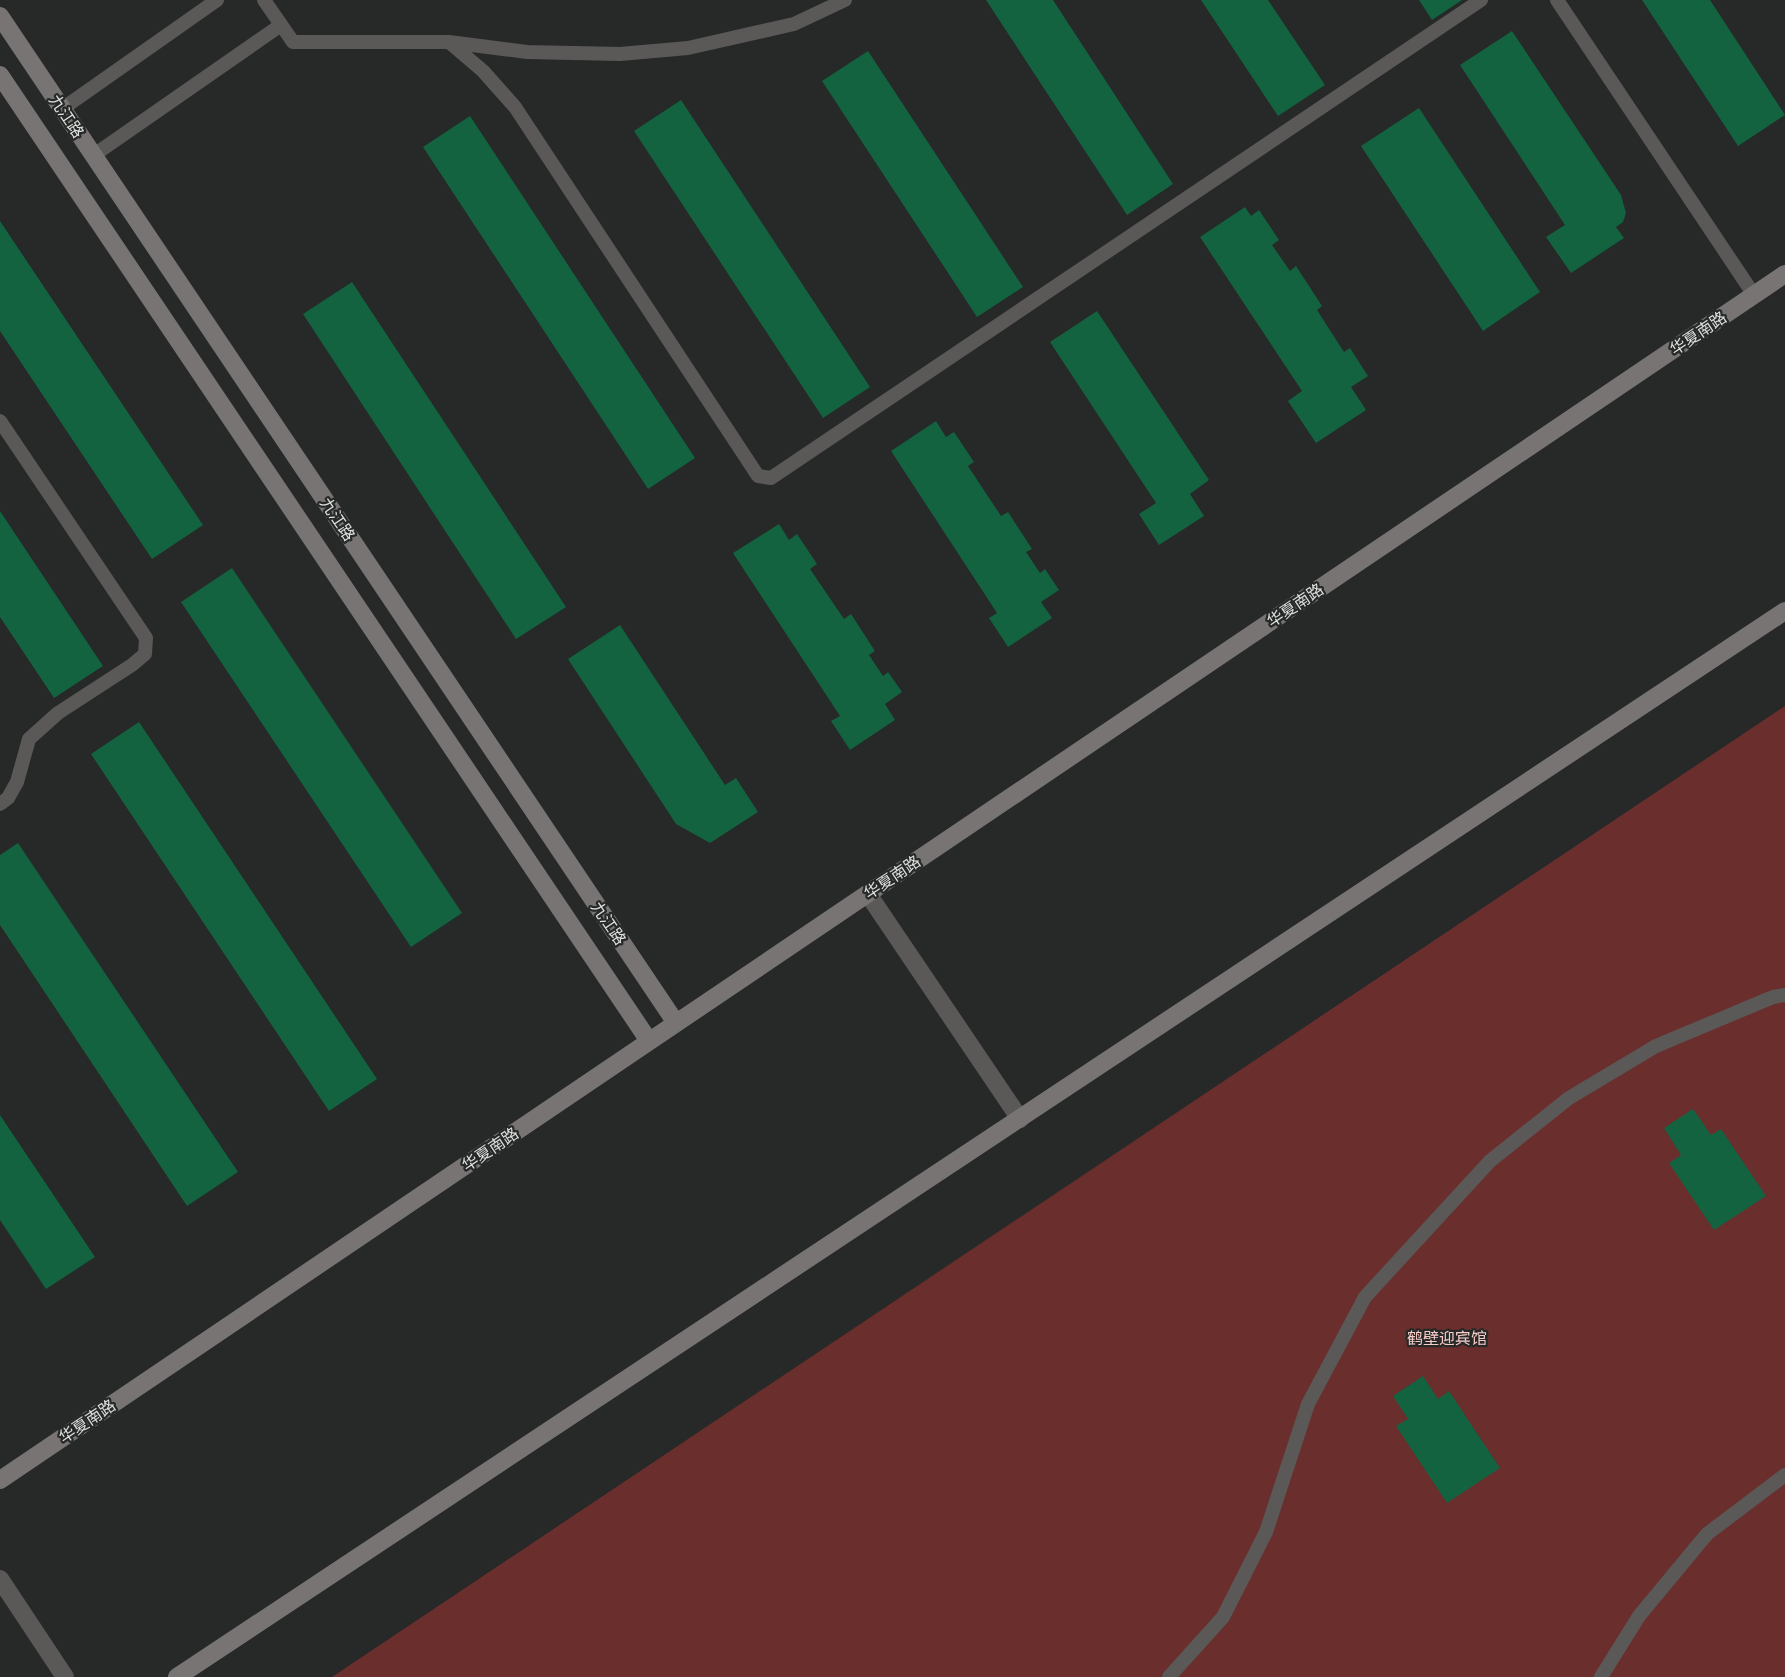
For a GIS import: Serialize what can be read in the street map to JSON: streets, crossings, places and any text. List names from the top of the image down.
{
  "streets": {
    "main road": ["九江路", "华夏南路"]
  },
  "crossings": [
    ["九江路", "华夏南路"]
  ],
  "parks": ["鹤壁迎宾馆"]
}
